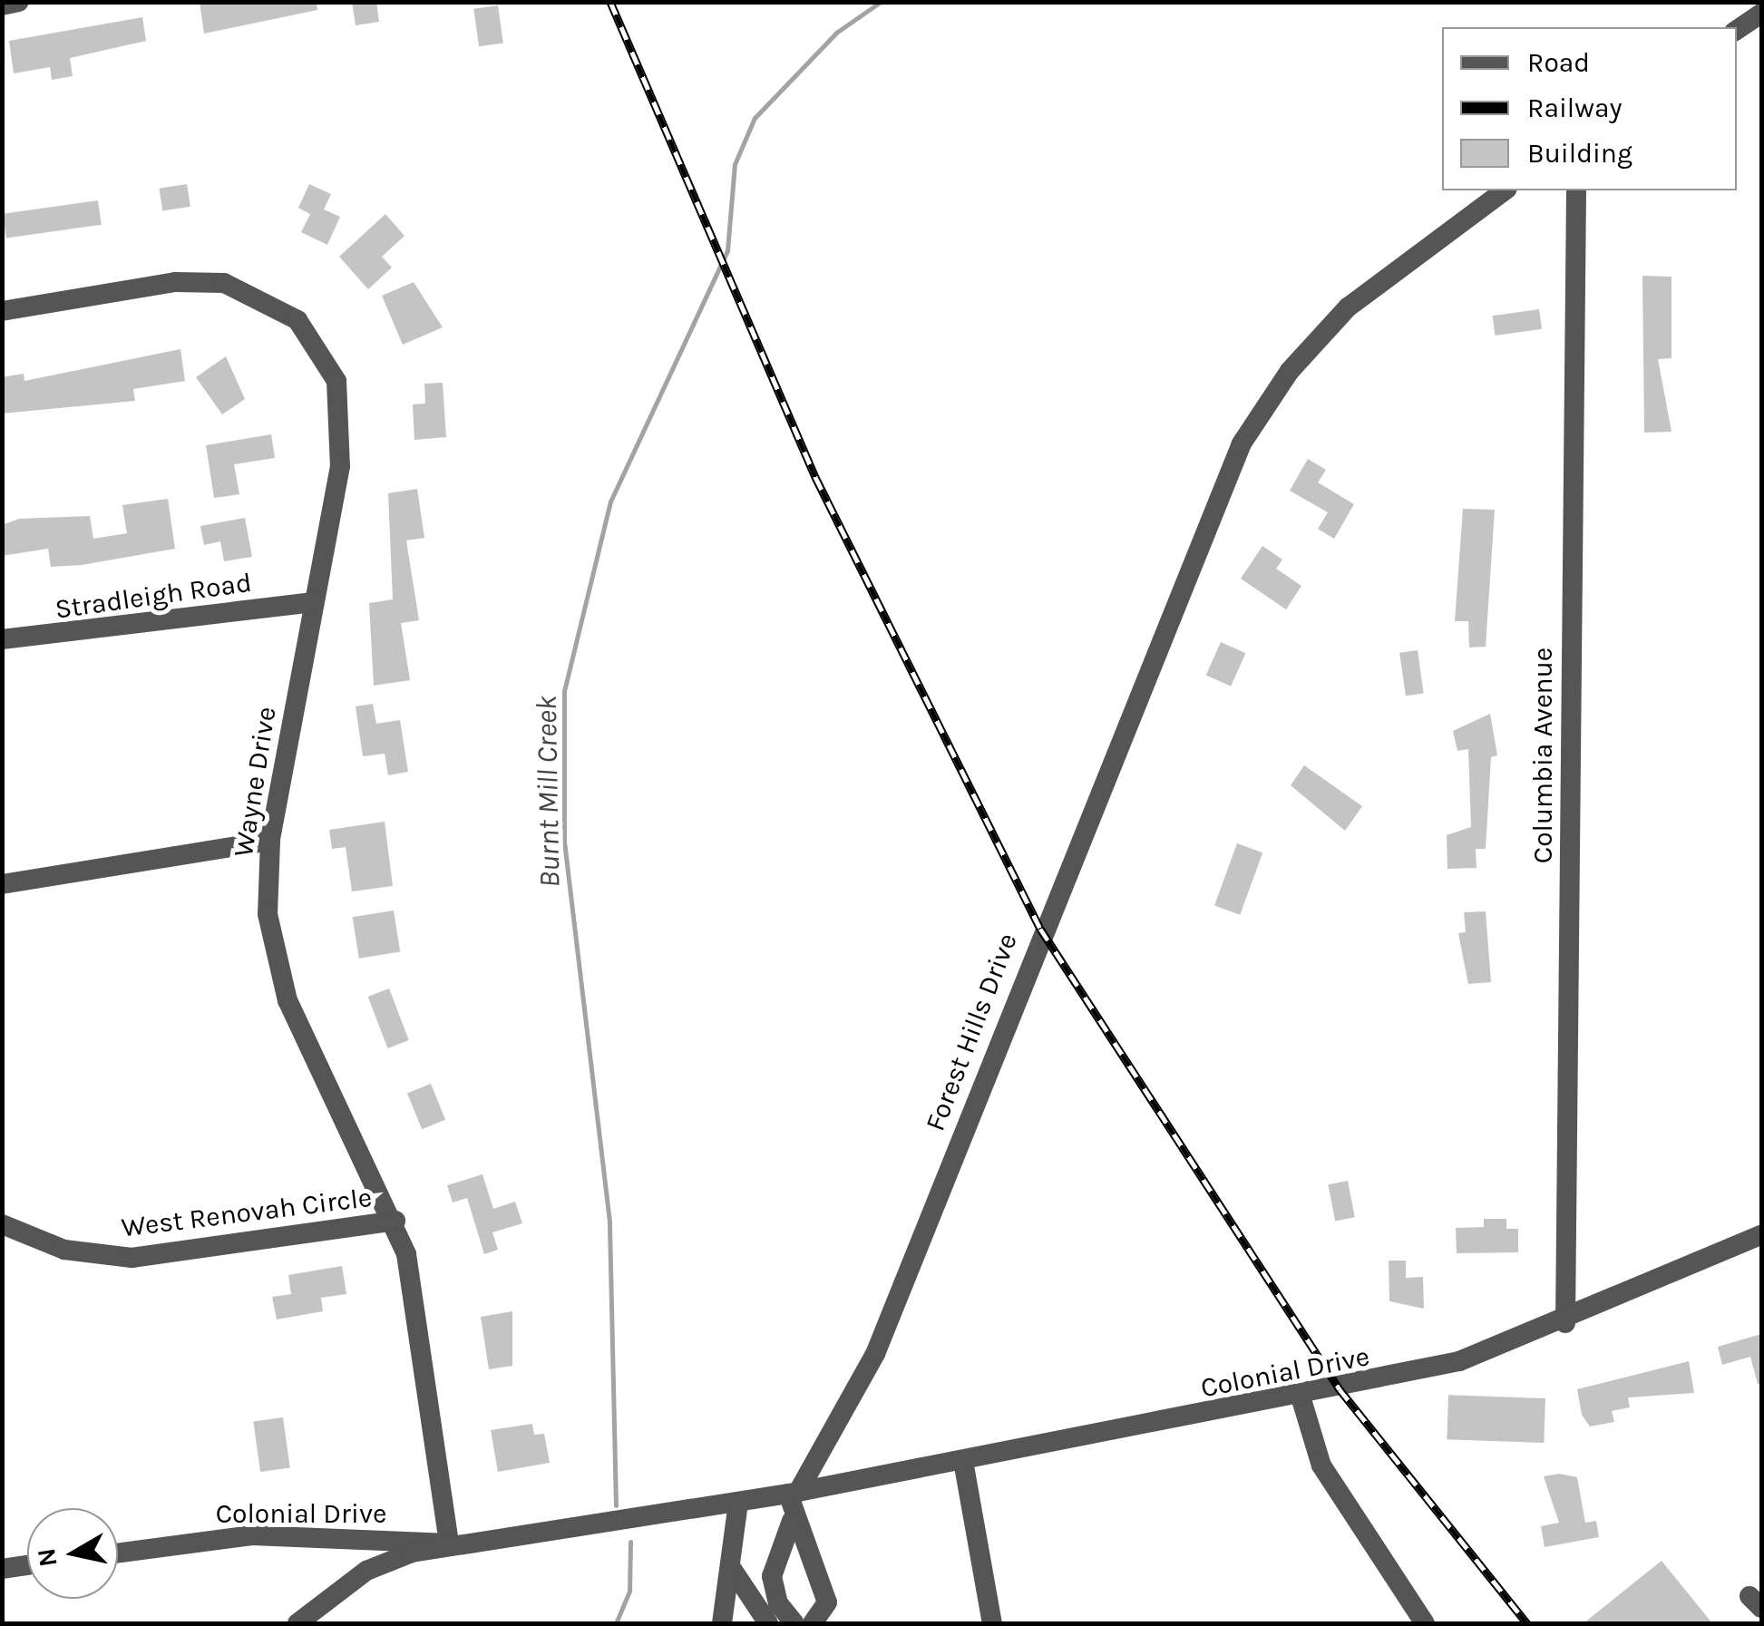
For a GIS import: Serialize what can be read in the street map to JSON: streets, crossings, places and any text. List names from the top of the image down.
{
  "streets": {
    "street": [
      "Stradleigh Road",
      "Columbia Avenue",
      "Wayne Drive",
      "Forest Hills Drive",
      "West Renovah Circle",
      "Colonial Drive"
    ]
  },
  "crossings": [
    ["Stradleigh Road", "Wayne Drive"],
    ["Columbia Avenue", "Colonial Drive"],
    ["Wayne Drive", "West Renovah Circle"],
    ["Wayne Drive", "Colonial Drive"],
    ["Forest Hills Drive", "Colonial Drive"]
  ],
  "water": ["Burnt Mill Creek"],
  "legend": ["Road", "Railway", "Building"],
  "north": "left"
}
